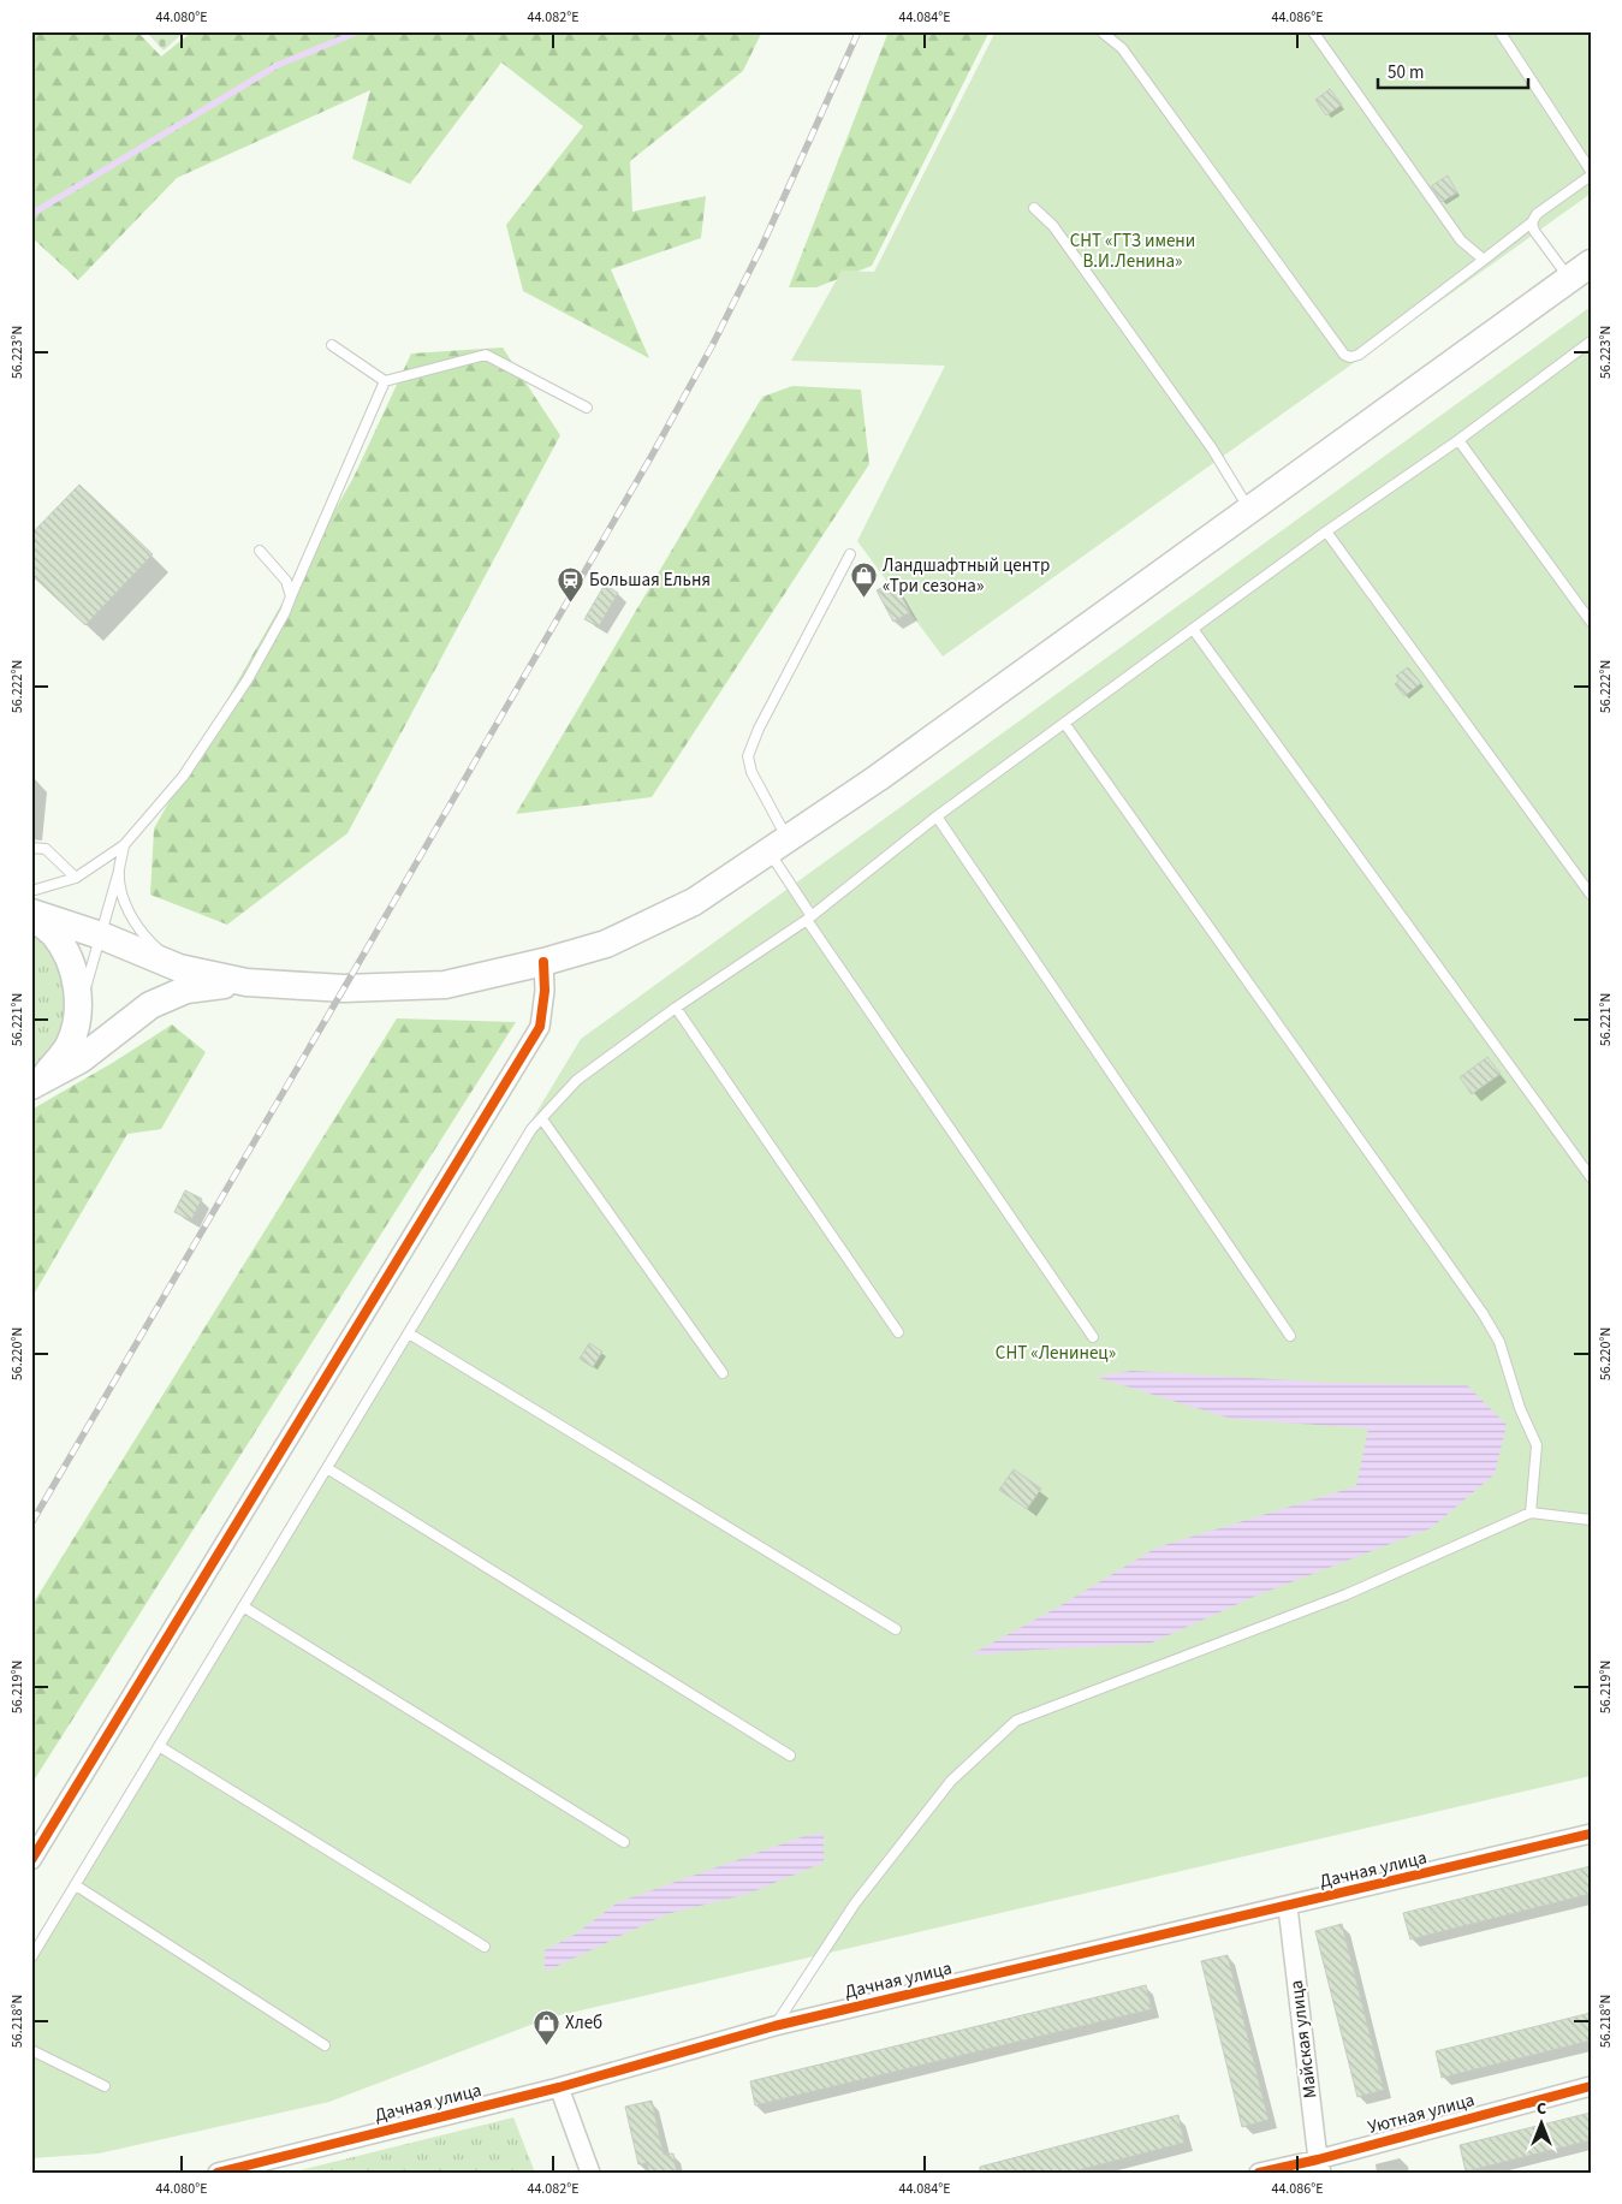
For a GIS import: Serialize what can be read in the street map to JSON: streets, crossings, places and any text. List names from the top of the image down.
{
  "streets": {
    "street": ["Дачная улица", "Майская улица", "Уютная улица"]
  },
  "crossings": [
    ["Дачная улица", "Майская улица"],
    ["Майская улица", "Уютная улица"]
  ],
  "parks": ["СНТ «ГТЗ имени В.И.Ленина»", "СНТ «Ленинец»"],
  "places": {
    "shop": ["Ландшафтный центр «Три сезона»", "Хлеб"],
    "station": ["Большая Ельня"]
  },
  "scale_bar": "50 m",
  "north": "top",
  "coordinates": [
    "44.080°E",
    "44.082°E",
    "44.084°E",
    "44.086°E",
    "56.223°N",
    "56.222°N",
    "56.221°N",
    "56.220°N",
    "56.219°N",
    "56.218°N"
  ]
}
